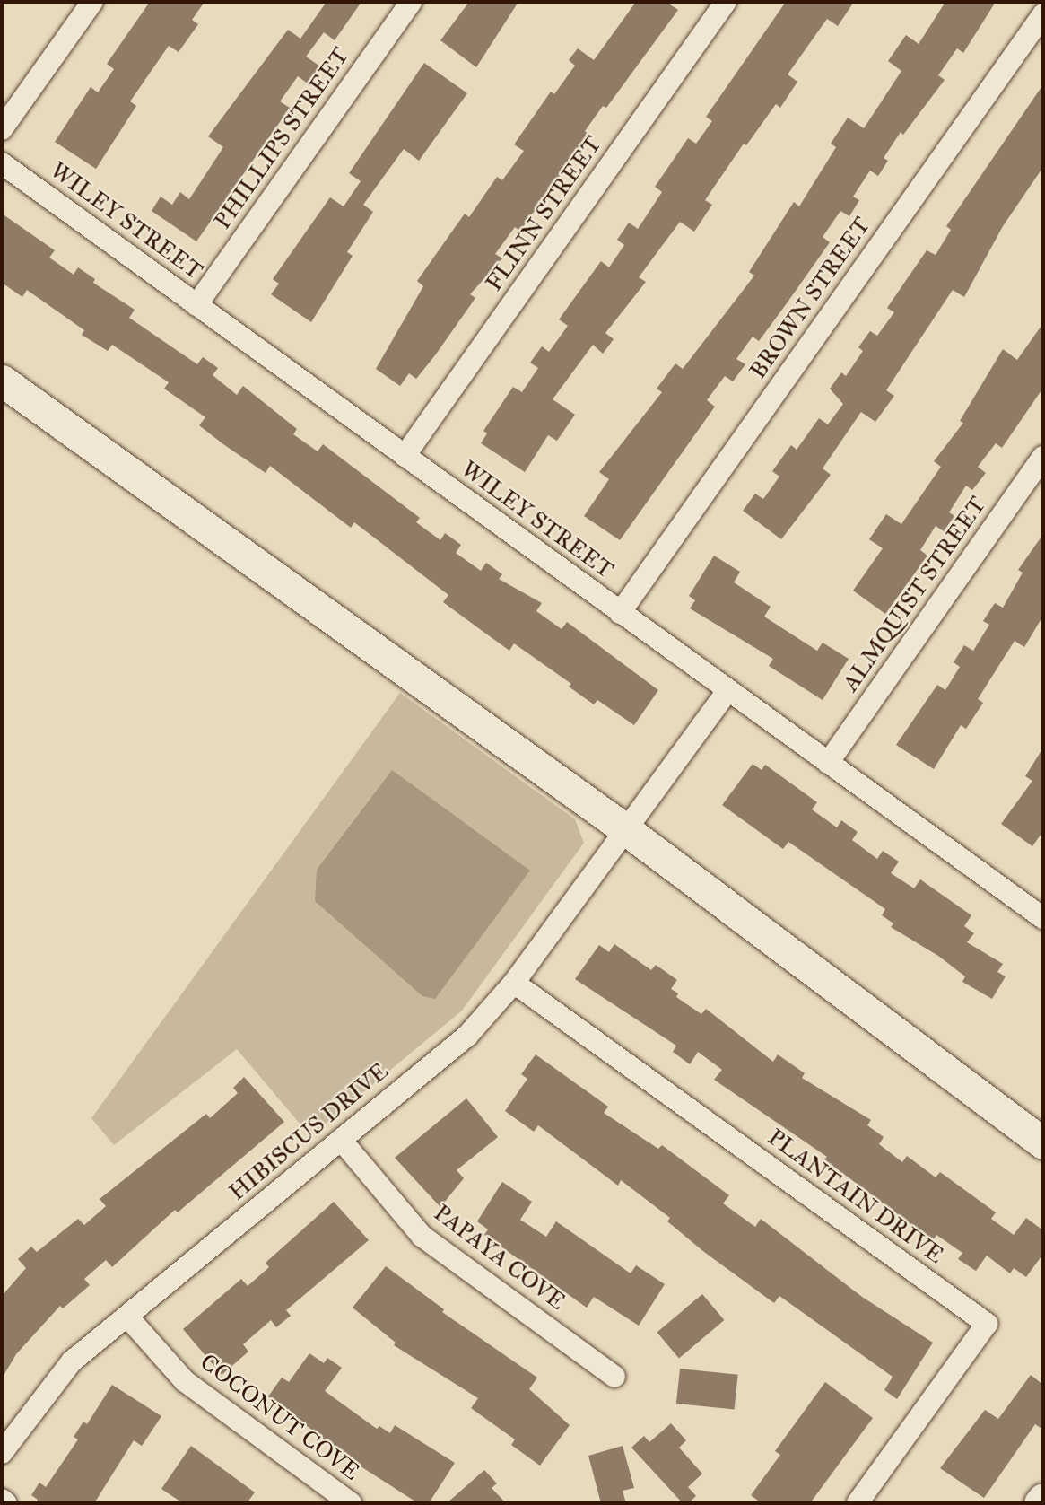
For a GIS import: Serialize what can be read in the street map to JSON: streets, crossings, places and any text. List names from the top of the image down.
{
  "streets": {
    "street": [
      "PHILLIPS STREET",
      "FLINN STREET",
      "WILEY STREET",
      "BROWN STREET",
      "ALMQUIST STREET",
      "HIBISCUS DRIVE",
      "PLANTAIN DRIVE",
      "PAPAYA COVE",
      "COCONUT COVE"
    ]
  },
  "crossings": [
    ["PHILLIPS STREET", "WILEY STREET"],
    ["FLINN STREET", "WILEY STREET"],
    ["WILEY STREET", "BROWN STREET"],
    ["WILEY STREET", "ALMQUIST STREET"],
    ["WILEY STREET", "HIBISCUS DRIVE"],
    ["HIBISCUS DRIVE", "PLANTAIN DRIVE"],
    ["HIBISCUS DRIVE", "PAPAYA COVE"],
    ["HIBISCUS DRIVE", "COCONUT COVE"]
  ]
}
